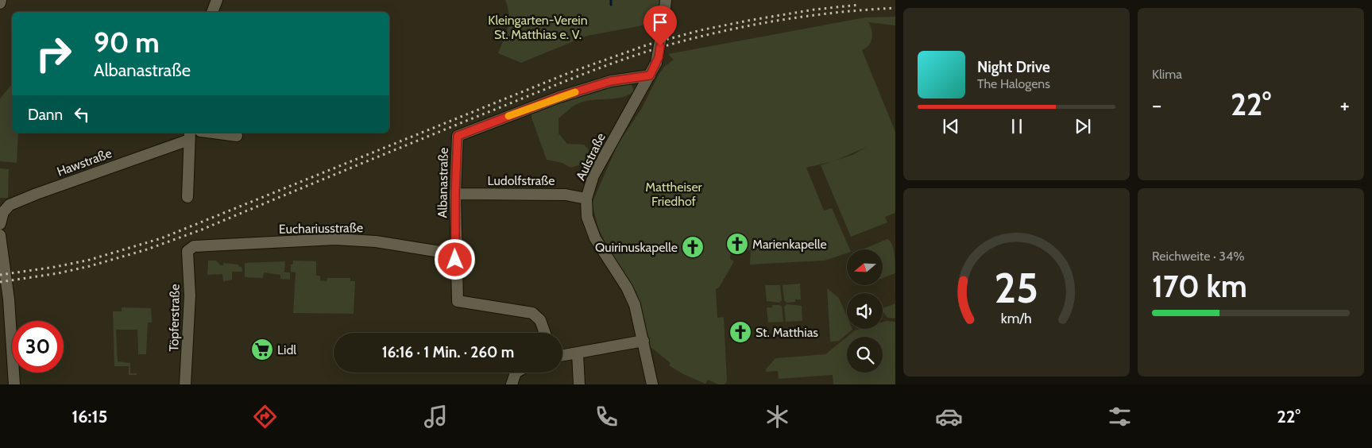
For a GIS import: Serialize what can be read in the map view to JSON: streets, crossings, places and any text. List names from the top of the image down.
{
  "streets": {
    "street": [
      "Aulstraße",
      "Hawstraße",
      "Ludolfstraße",
      "Albanastraße",
      "Euchariusstraße",
      "Töpferstraße"
    ]
  },
  "crossings": [
    ["Aulstraße", "Ludolfstraße"],
    ["Aulstraße", "Albanastraße"],
    ["Ludolfstraße", "Albanastraße"],
    ["Albanastraße", "Euchariusstraße"],
    ["Euchariusstraße", "Töpferstraße"]
  ],
  "parks": ["Kleingarten-Verein St. Matthias e. V.", "Mattheiser Friedhof"],
  "places": {
    "church": ["Marienkapelle", "Quirinuskapelle", "St. Matthias"],
    "supermarket": ["Lidl"]
  },
  "north": "left",
  "page": {
    "tile": [
      "Klima",
      ["Reichweite · 34%", "170 km"]
    ],
    "turn": ["90 m", "Albanastraße"],
    "song": ["Night Drive", "The Halogens"],
    "heat": ["−", "22°", "+"],
    "then": "Dann",
    "limit": "30",
    "trip": "16:16 · 1 Min. · 260 m",
    "tabs": ["16:15", "22°"],
    "gauge": ["25", "km/h"]
  }
}
